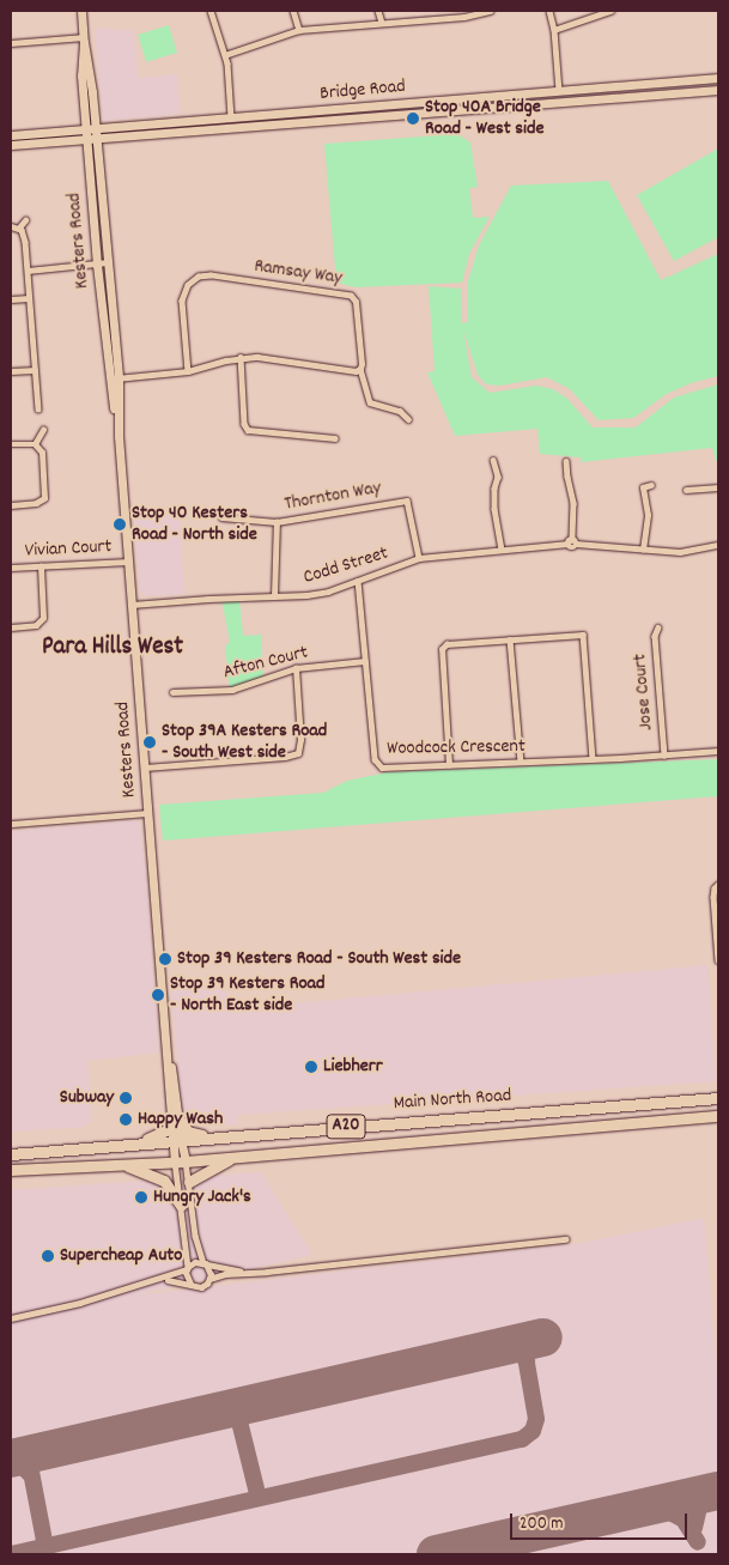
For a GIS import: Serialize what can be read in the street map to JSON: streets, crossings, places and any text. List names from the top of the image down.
{
  "streets": {
    "highway": ["Main North Road", "A20"],
    "main road": ["Bridge Road", "Kesters Road"],
    "street": [
      "Ramsay Way",
      "Thornton Way",
      "Vivian Court",
      "Codd Street",
      "Afton Court",
      "Jose Court",
      "Woodcock Crescent"
    ]
  },
  "crossings": [
    ["Bridge Road", "Kesters Road"],
    ["Kesters Road", "Vivian Court"],
    ["Kesters Road", "Codd Street"],
    ["Kesters Road", "Main North Road"],
    ["Thornton Way", "Codd Street"],
    ["Codd Street", "Woodcock Crescent"],
    ["Afton Court", "Woodcock Crescent"],
    ["Jose Court", "Woodcock Crescent"]
  ],
  "districts": ["Para Hills West"],
  "places": [
    "Stop 40A Bridge Road - West side",
    "Stop 40 Kesters Road - North side",
    "Stop 39A Kesters Road - South West side",
    "Stop 39 Kesters Road - South West side",
    "Stop 39 Kesters Road - North East side",
    "Liebherr",
    "Subway",
    "Happy Wash",
    "Hungry Jack's",
    "Supercheap Auto"
  ],
  "scale_bar": "200 m"
}
